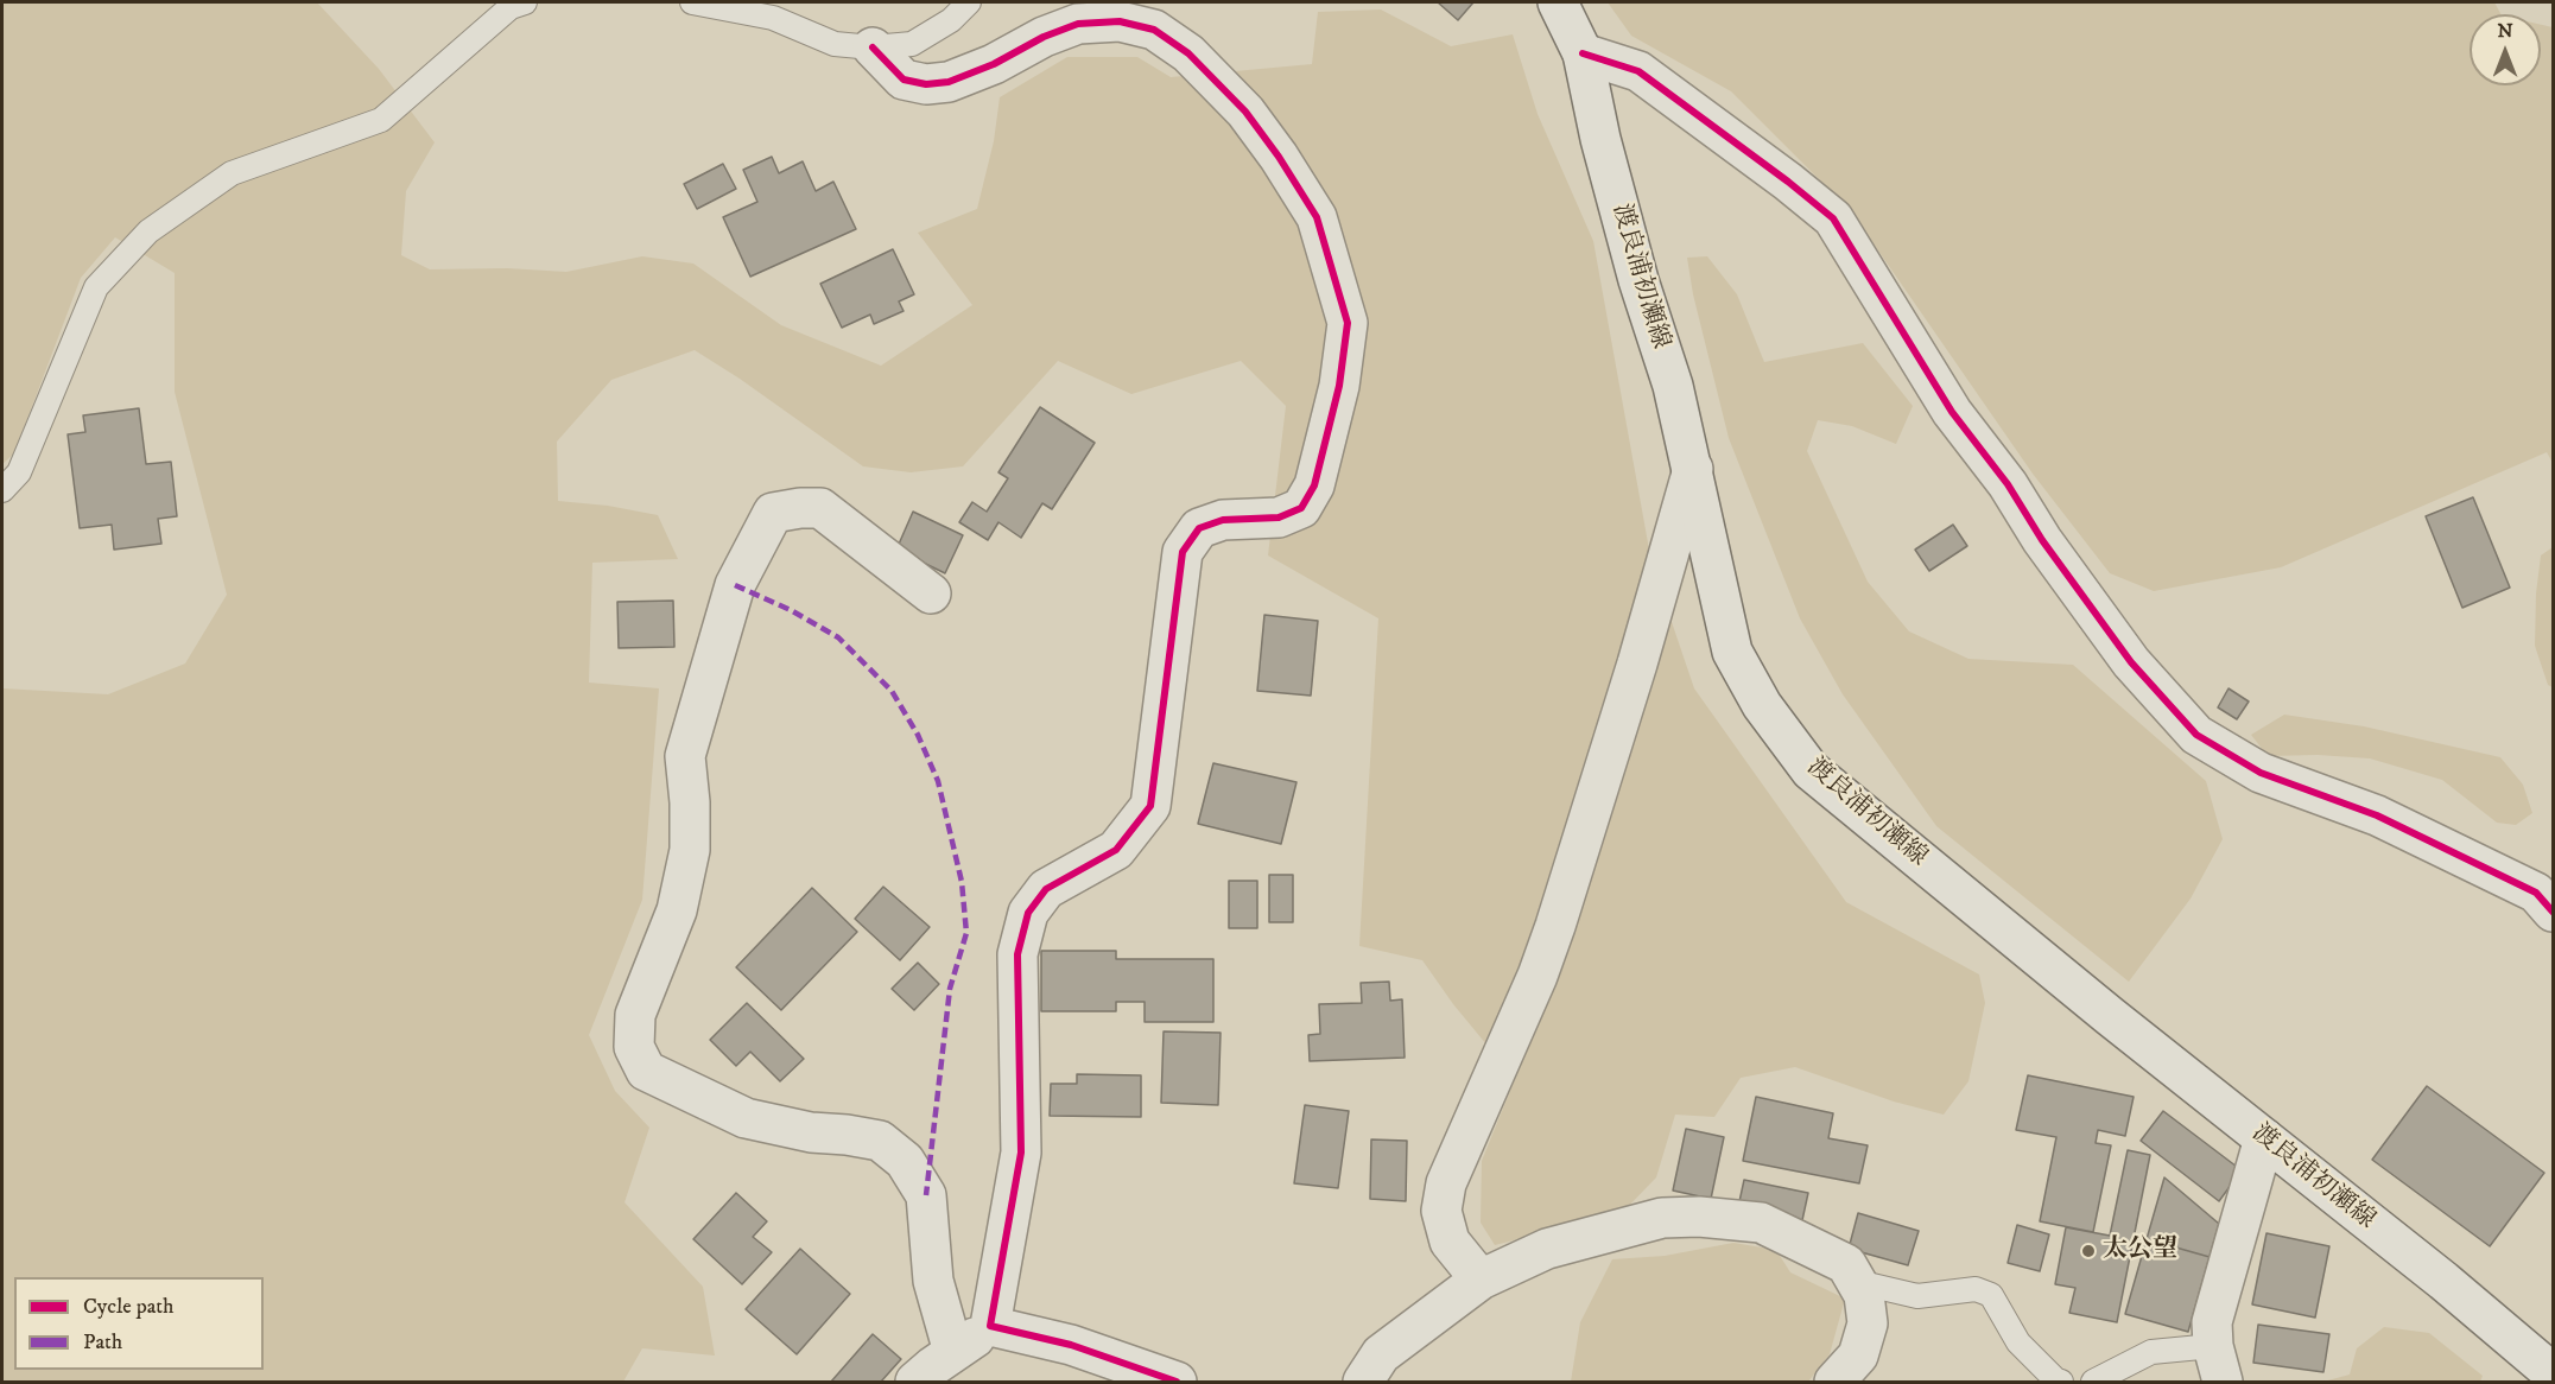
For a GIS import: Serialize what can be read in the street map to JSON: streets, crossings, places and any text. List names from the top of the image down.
{
  "streets": {
    "street": ["渡良浦初瀬線"]
  },
  "places": ["太公望"],
  "legend": ["Cycle path", "Path"],
  "north": "top"
}
